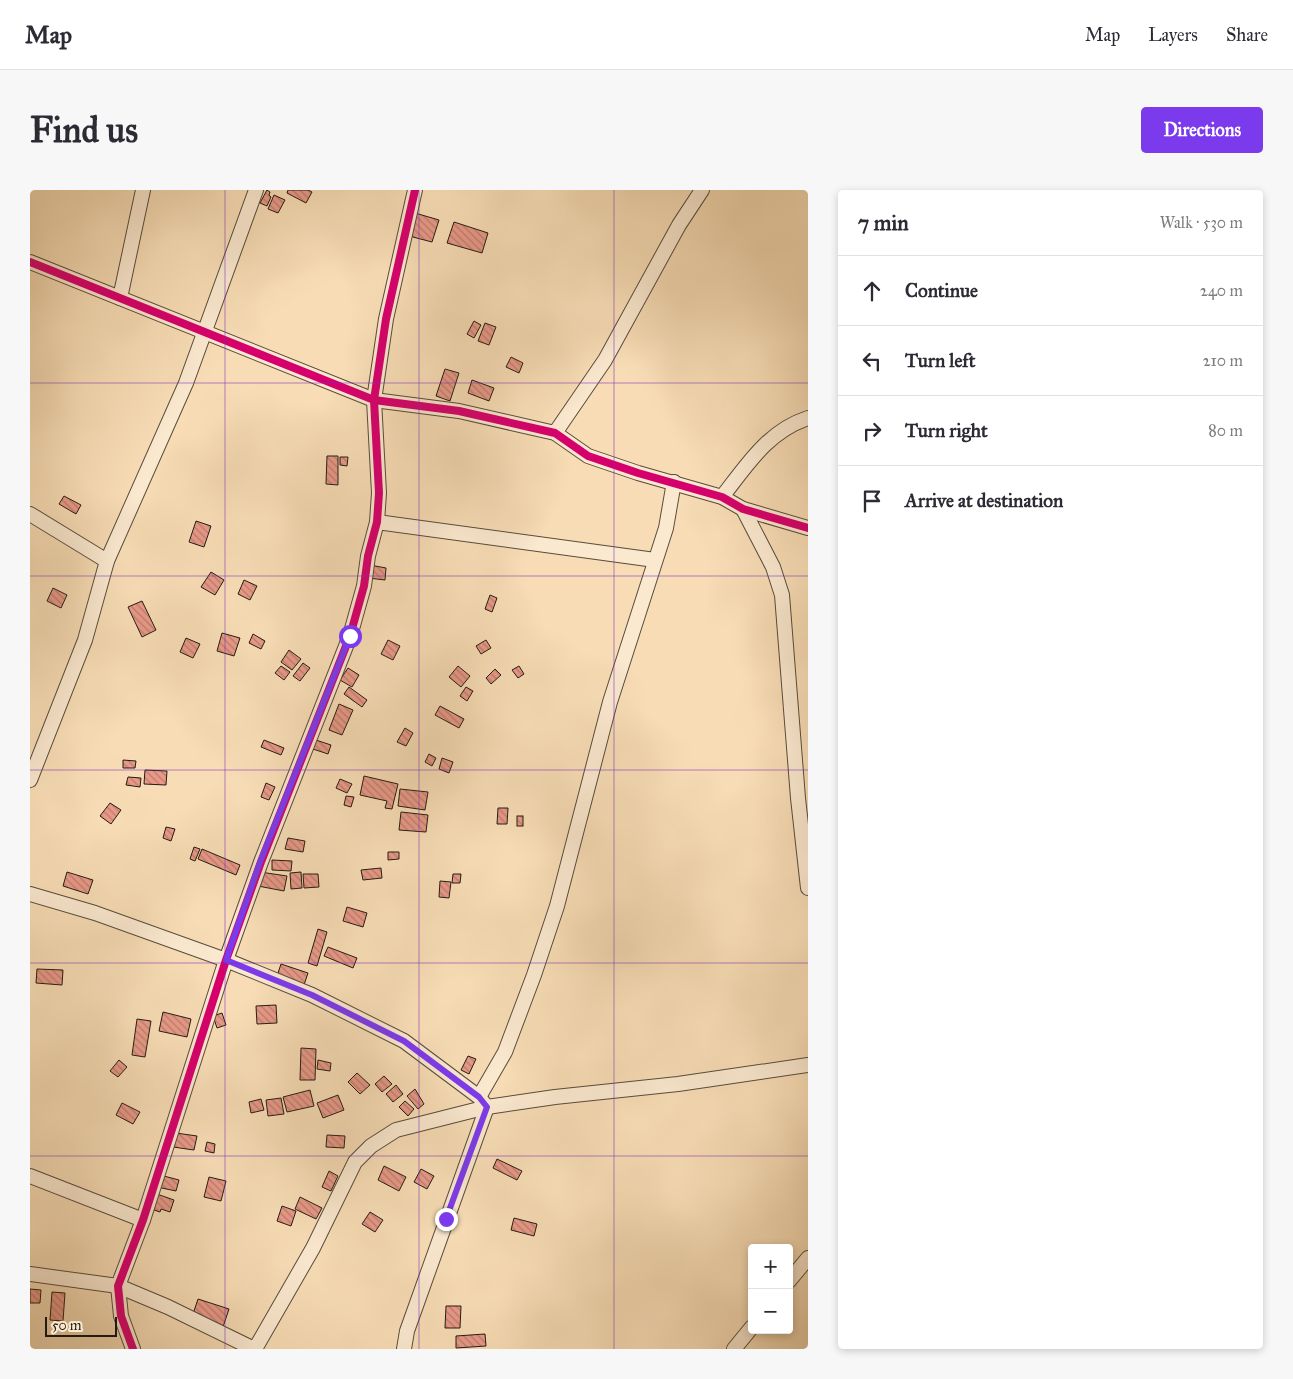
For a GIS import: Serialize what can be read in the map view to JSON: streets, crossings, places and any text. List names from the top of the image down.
{
  "scale_bar": "50 m",
  "page": {
    "header": "Map",
    "nav": ["Map", "Layers", "Share"],
    "buttons": "Directions",
    "title": "Find us",
    "heading": ["7 min", "Walk · 530 m"],
    "list": [
      ["Continue", "240 m"],
      ["Turn left", "210 m"],
      ["Turn right", "80 m"],
      "Arrive at destination"
    ],
    "map_buttons": ["+", "−"],
    "scale": "50 m"
  }
}
